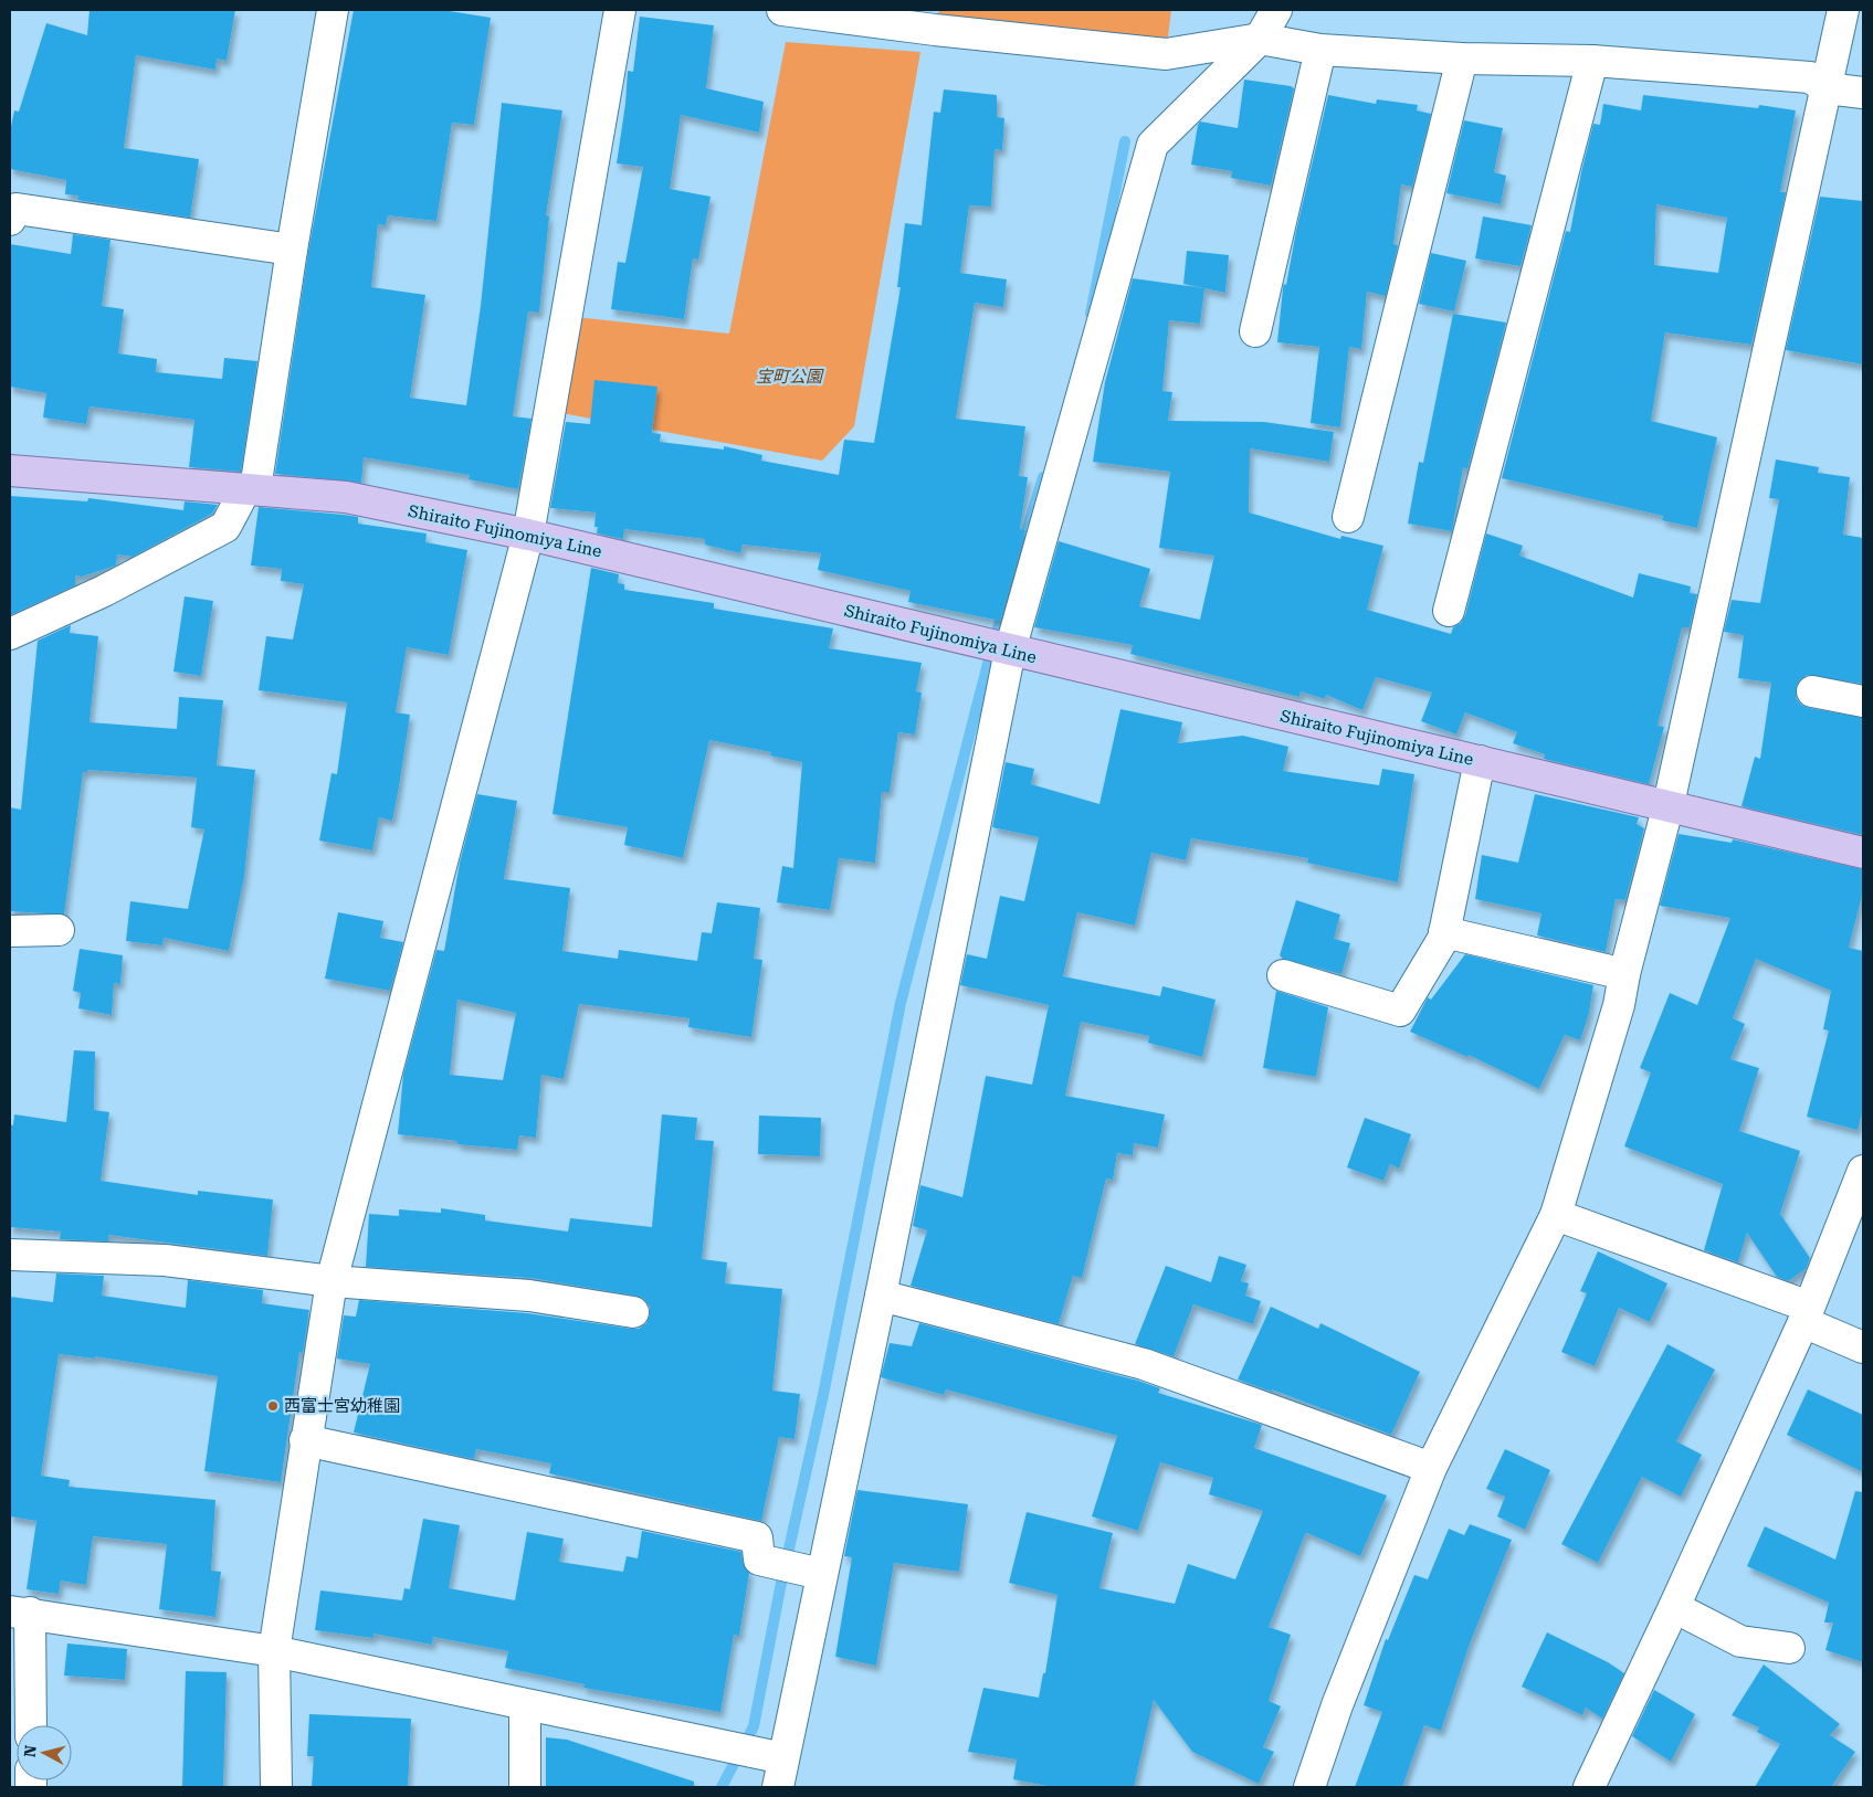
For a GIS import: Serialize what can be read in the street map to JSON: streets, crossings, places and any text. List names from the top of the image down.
{
  "streets": {
    "main road": ["Shiraito Fujinomiya Line"]
  },
  "parks": ["宝町公園"],
  "places": ["西富士宮幼稚園"],
  "north": "left"
}
